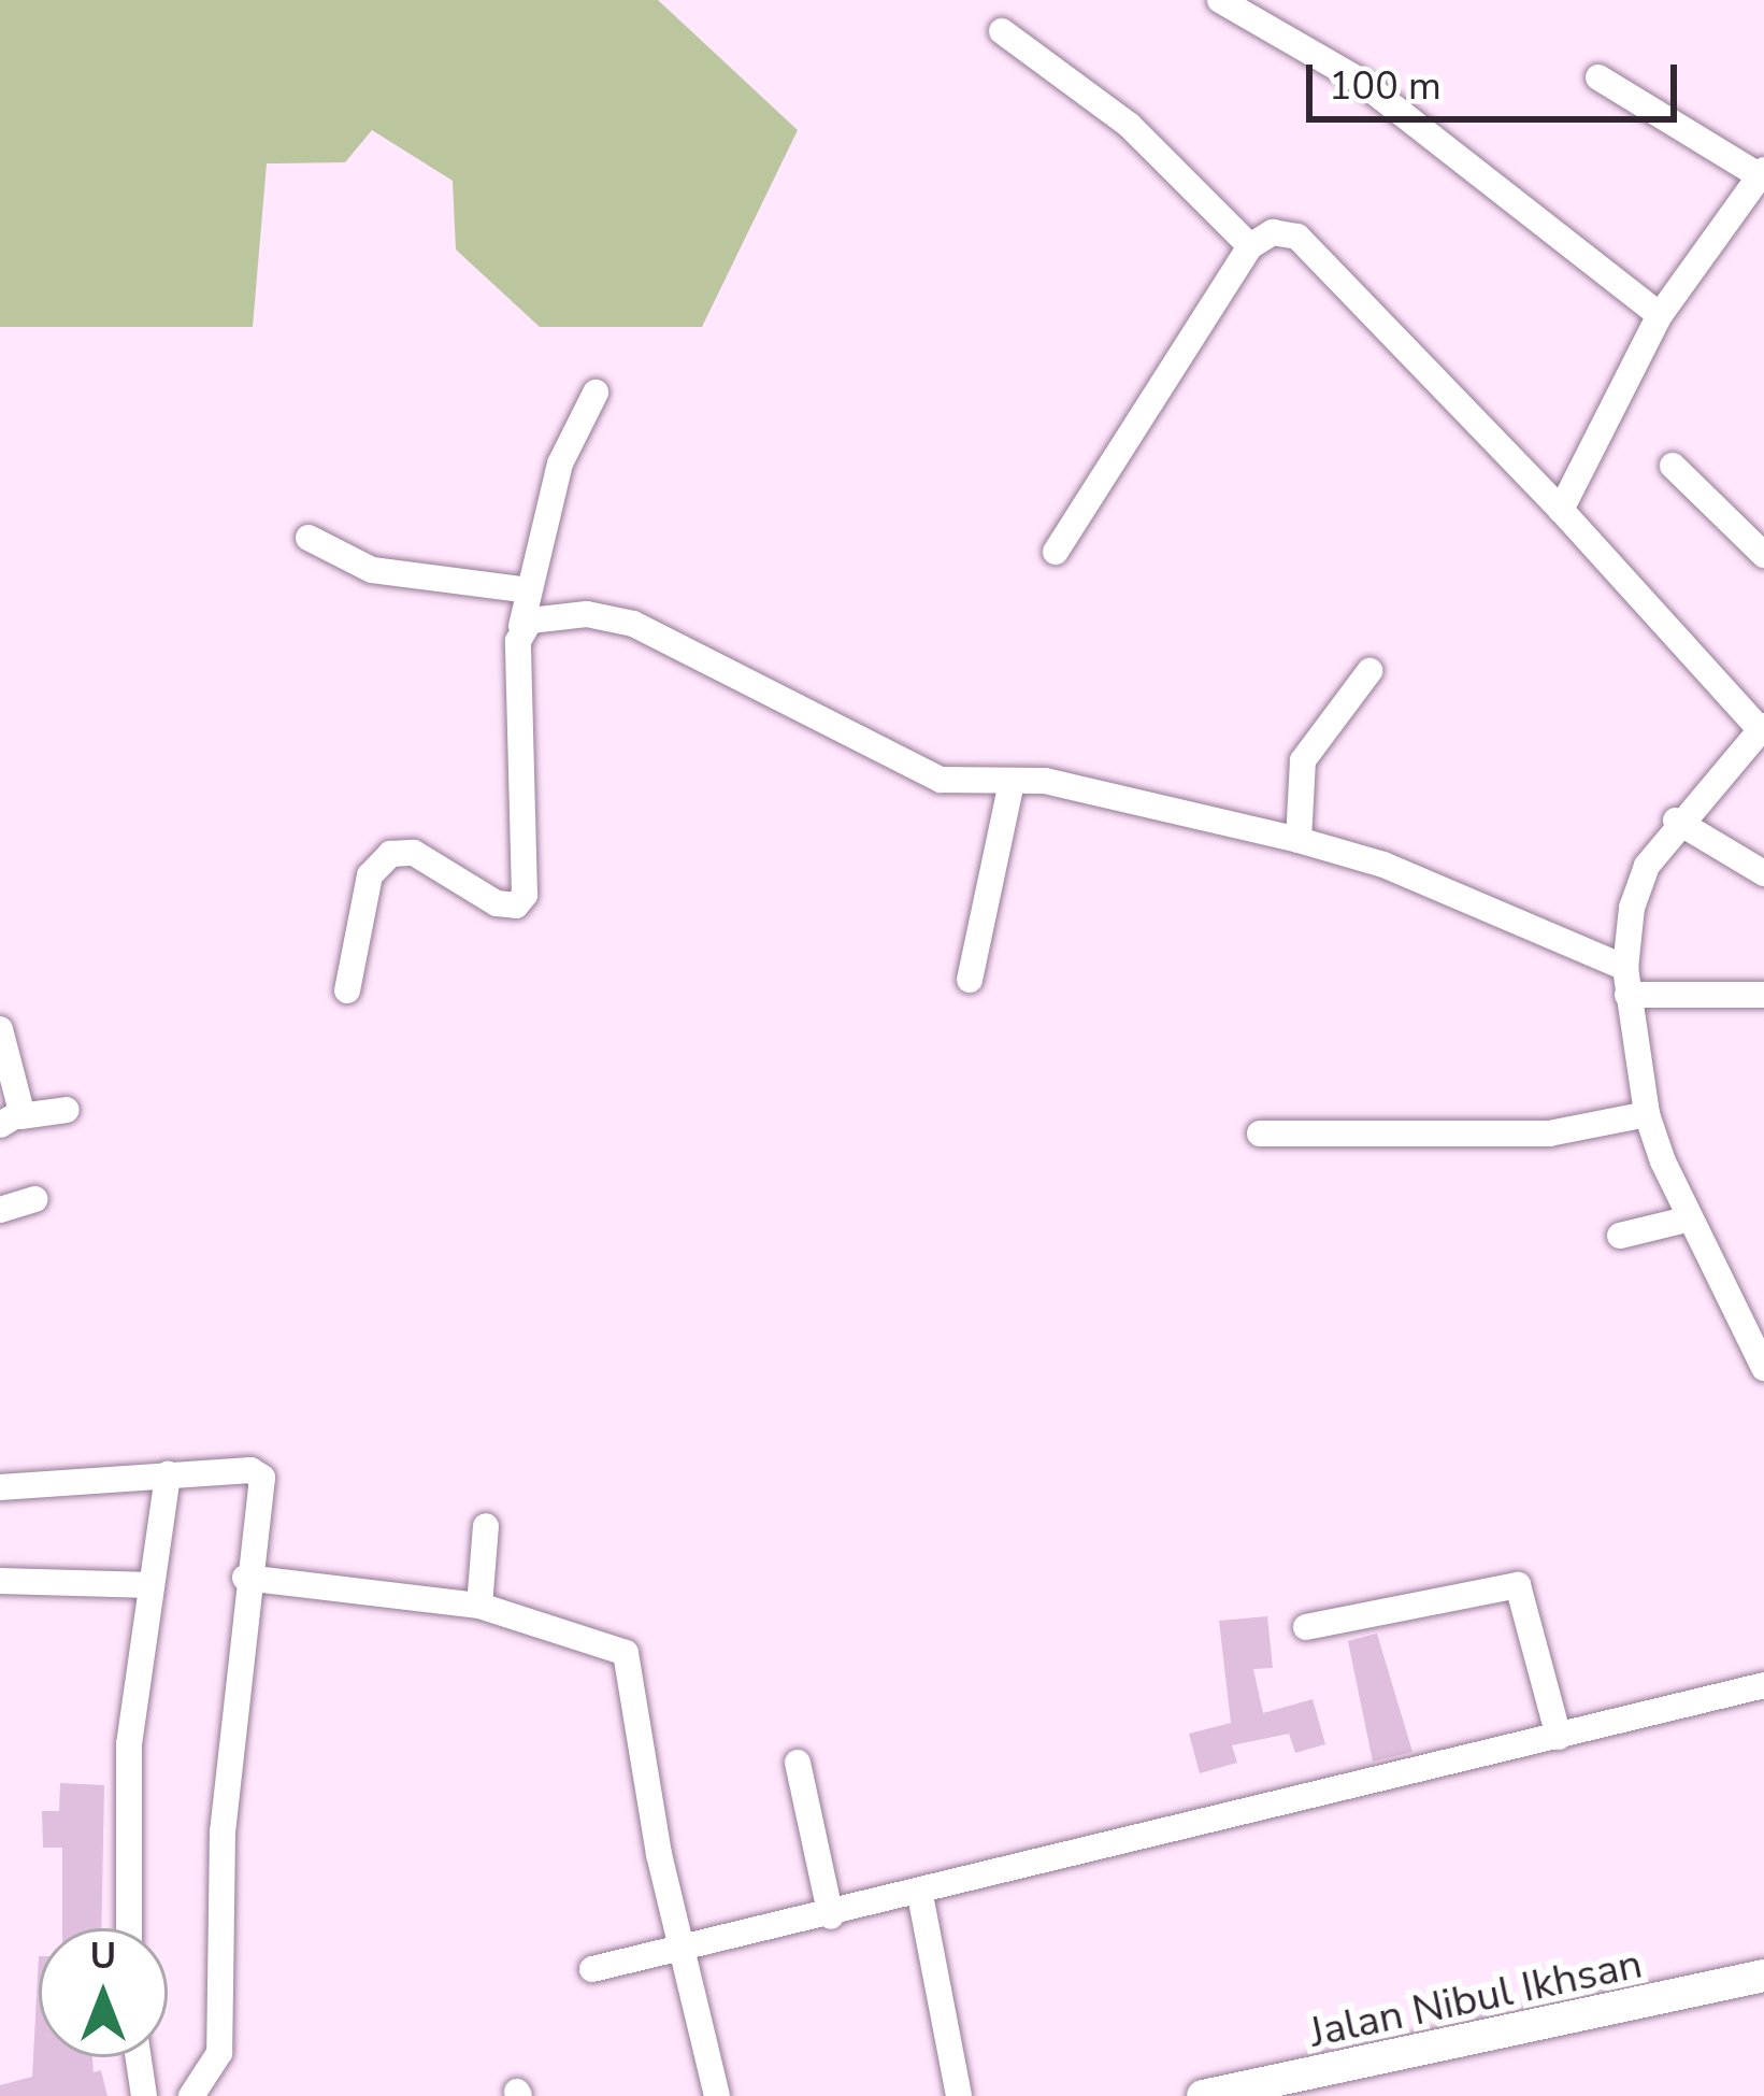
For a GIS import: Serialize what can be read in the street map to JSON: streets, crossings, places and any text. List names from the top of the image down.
{
  "streets": {
    "street": ["Jalan Nibul Ikhsan"]
  },
  "scale_bar": "100 m",
  "north": "top"
}
